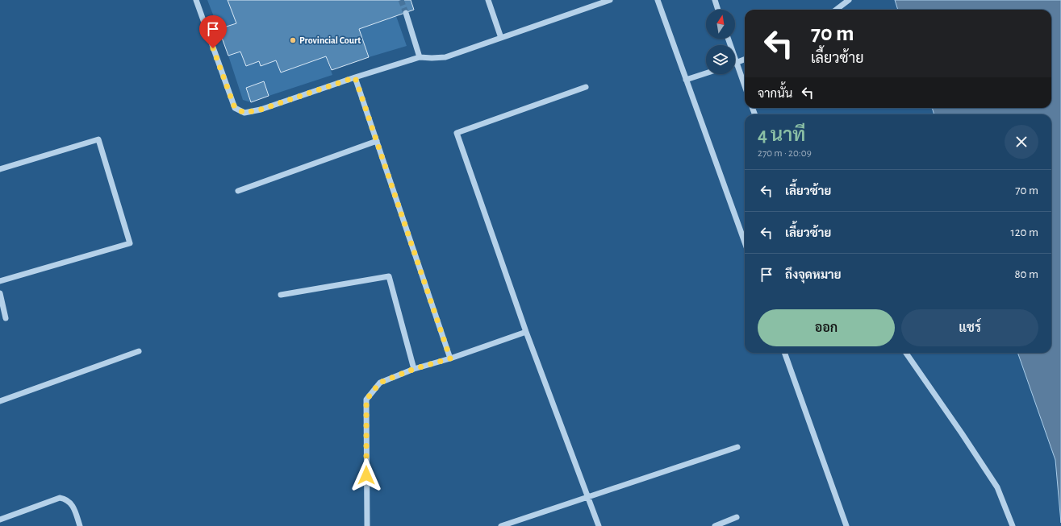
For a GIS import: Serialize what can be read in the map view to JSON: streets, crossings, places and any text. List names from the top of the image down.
{
  "places": ["Provincial Court"],
  "north": "top",
  "page": {
    "turn": ["70 m", "เลี้ยวซ้าย"],
    "then": "จากนั้น",
    "heading": ["4 นาที", "270 m · 20:09"],
    "list": [
      {
        "name": "เลี้ยวซ้าย",
        "value": "70 m"
      },
      {
        "name": "เลี้ยวซ้าย",
        "value": "120 m"
      },
      {
        "name": "ถึงจุดหมาย",
        "value": "80 m"
      }
    ],
    "buttons": ["ออก", "แชร์"]
  }
}
